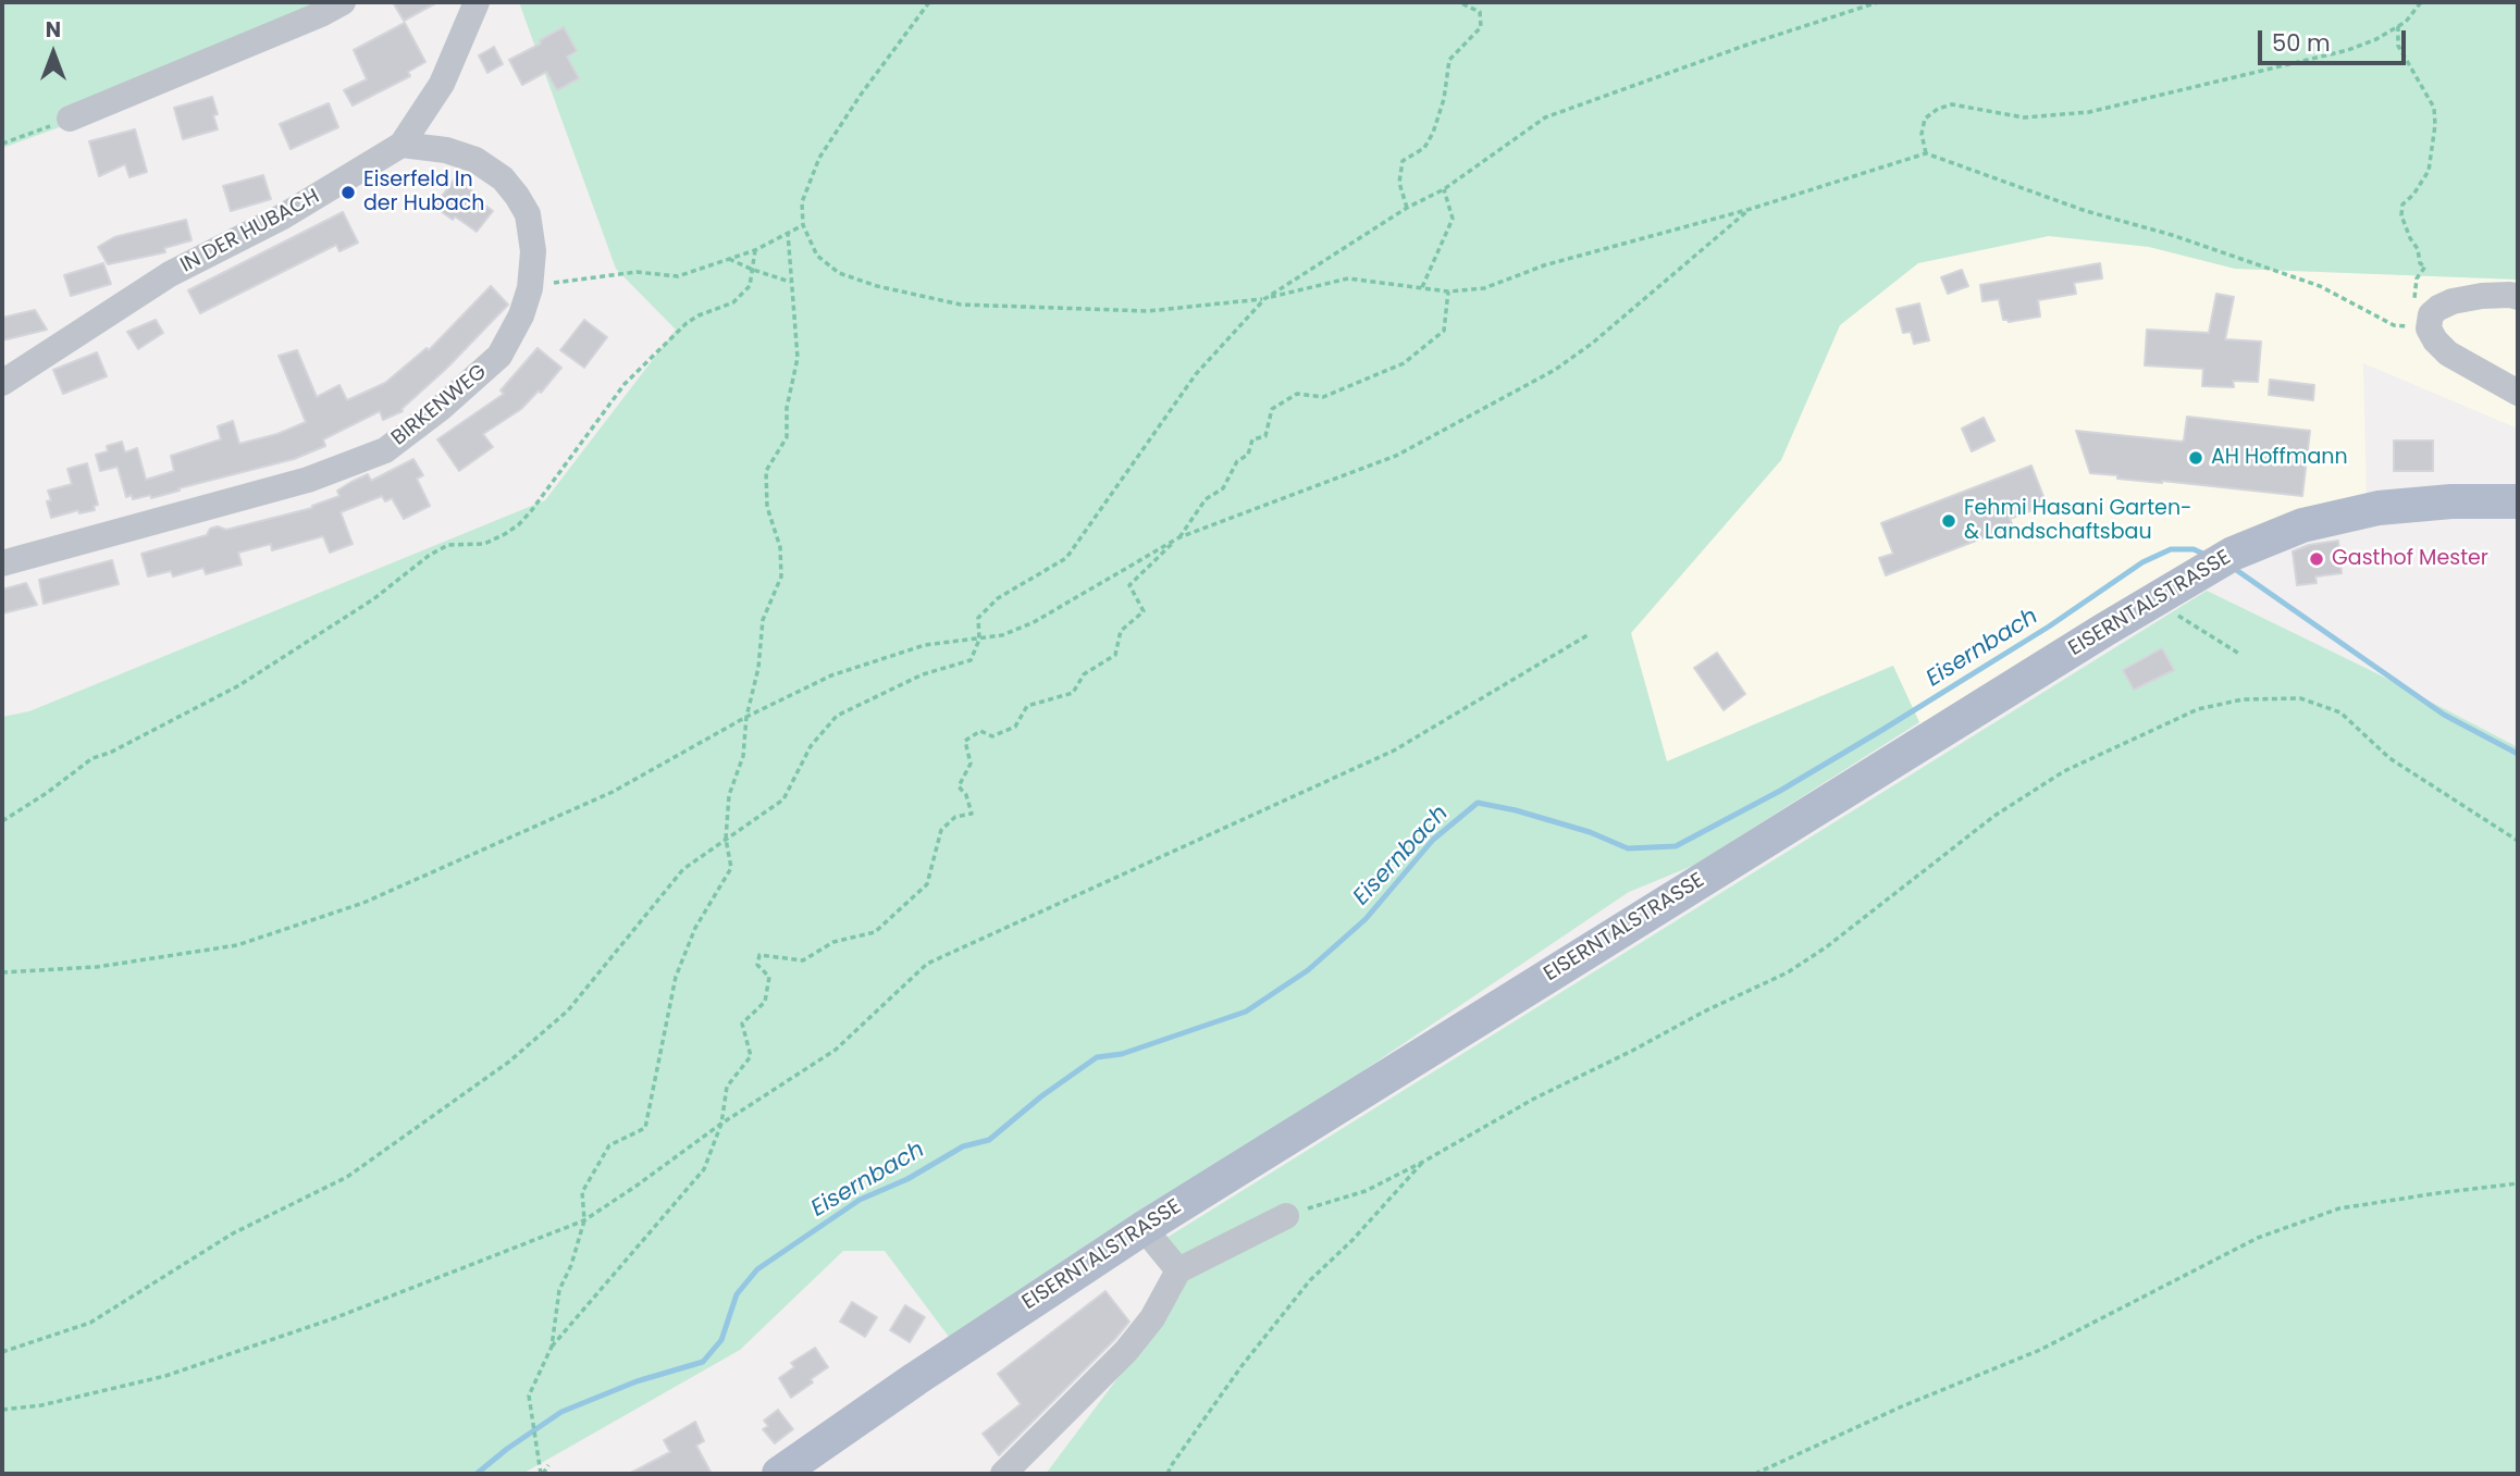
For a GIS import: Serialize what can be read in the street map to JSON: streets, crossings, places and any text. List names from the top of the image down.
{
  "streets": {
    "main road": ["EISERNTALSTRASSE"],
    "street": ["IN DER HUBACH", "BIRKENWEG"]
  },
  "crossings": [
    ["IN DER HUBACH", "BIRKENWEG"]
  ],
  "water": ["Eisernbach"],
  "places": [
    "Eiserfeld In der Hubach",
    "AH Hoffmann",
    "Fehmi Hasani Garten- & Landschaftsbau",
    "Gasthof Mester"
  ],
  "scale_bar": "50 m",
  "north": "top"
}
